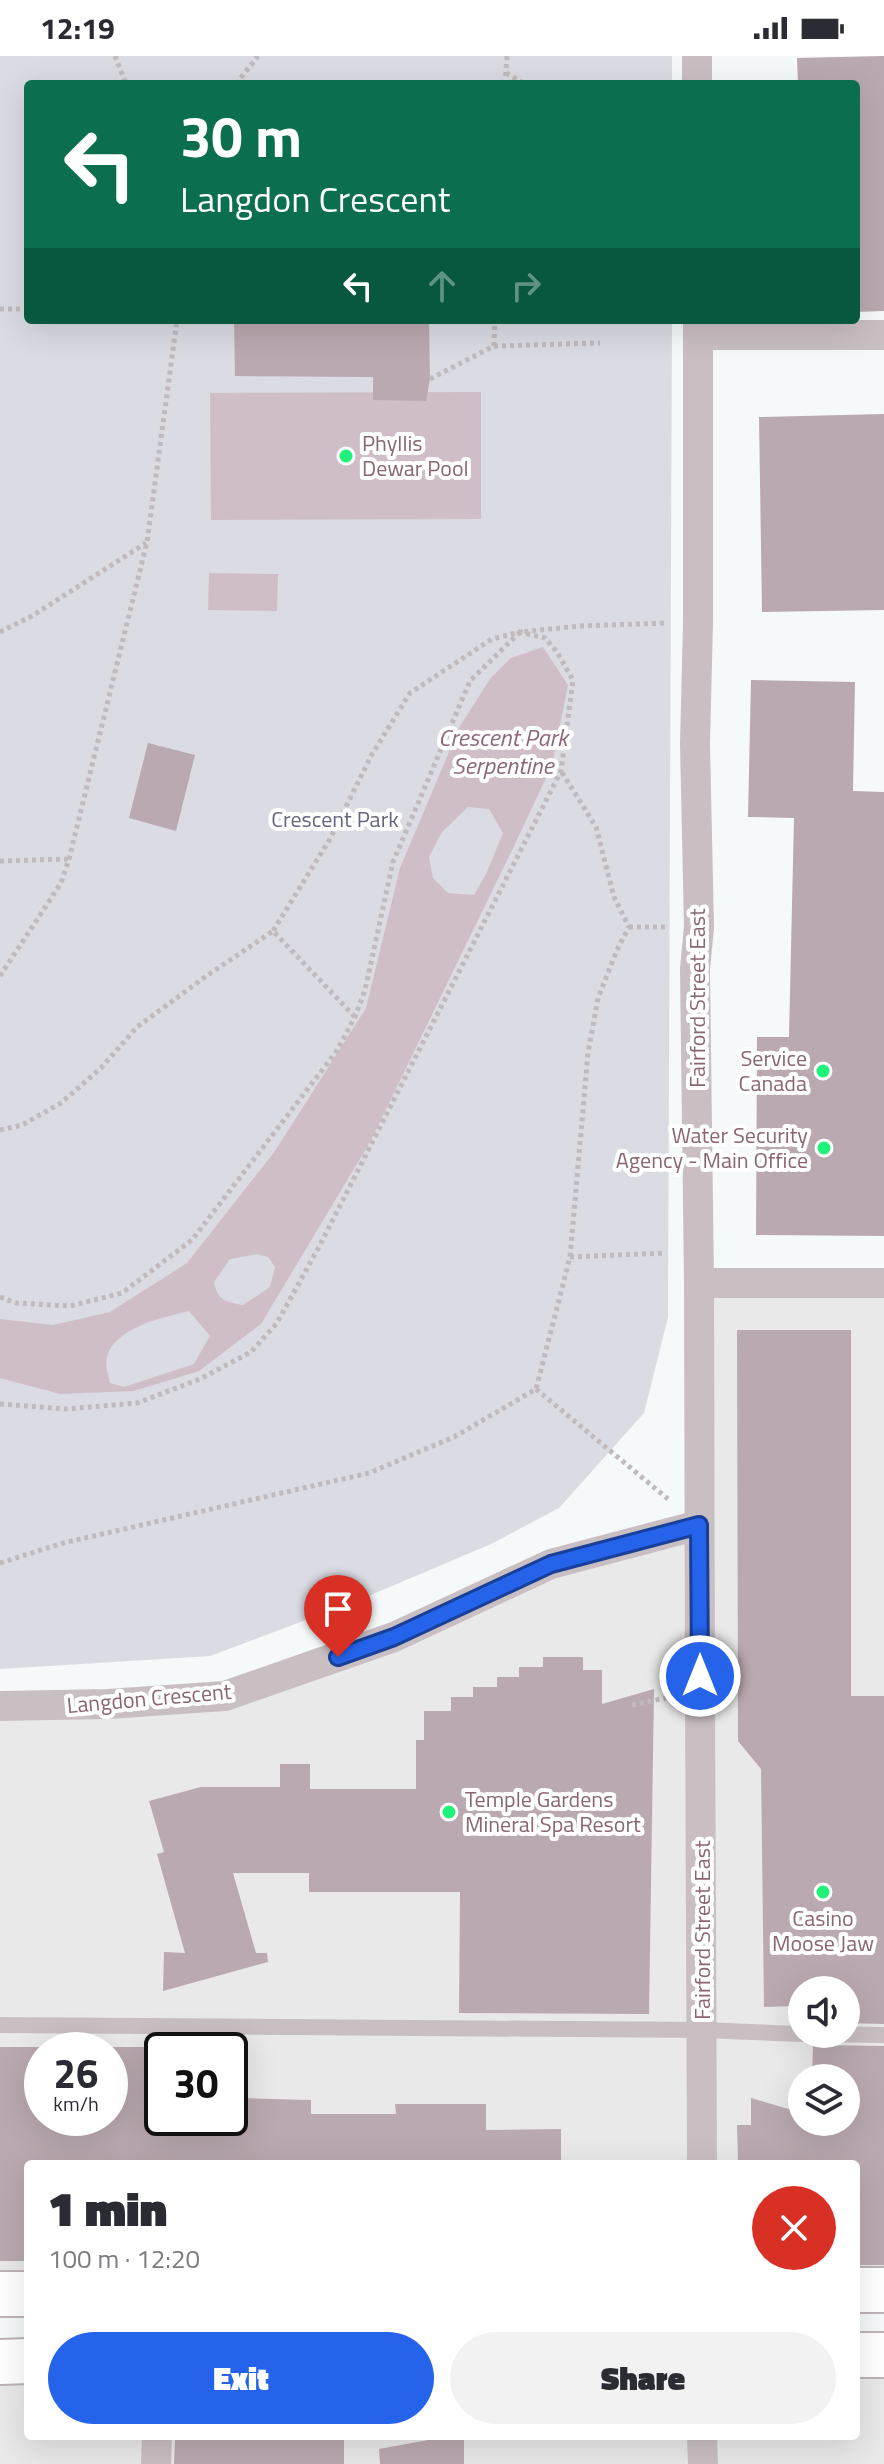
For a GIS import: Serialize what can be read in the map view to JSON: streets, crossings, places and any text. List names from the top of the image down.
{
  "streets": {
    "street": ["Fairford Street East", "Langdon Crescent"]
  },
  "crossings": [
    ["Fairford Street East", "Langdon Crescent"]
  ],
  "water": ["Crescent Park Serpentine"],
  "parks": ["Crescent Park"],
  "places": [
    "Phyllis Dewar Pool",
    "Service Canada",
    "Water Security Agency - Main Office",
    "Temple Gardens Mineral Spa Resort",
    "Casino Moose Jaw"
  ],
  "page": {
    "status": "12:19",
    "turn": ["30 m", "Langdon Crescent"],
    "speed": "26 km/h",
    "limit": "30",
    "heading": ["1 min", "100 m · 12:20"],
    "buttons": ["Exit", "Share"]
  }
}
